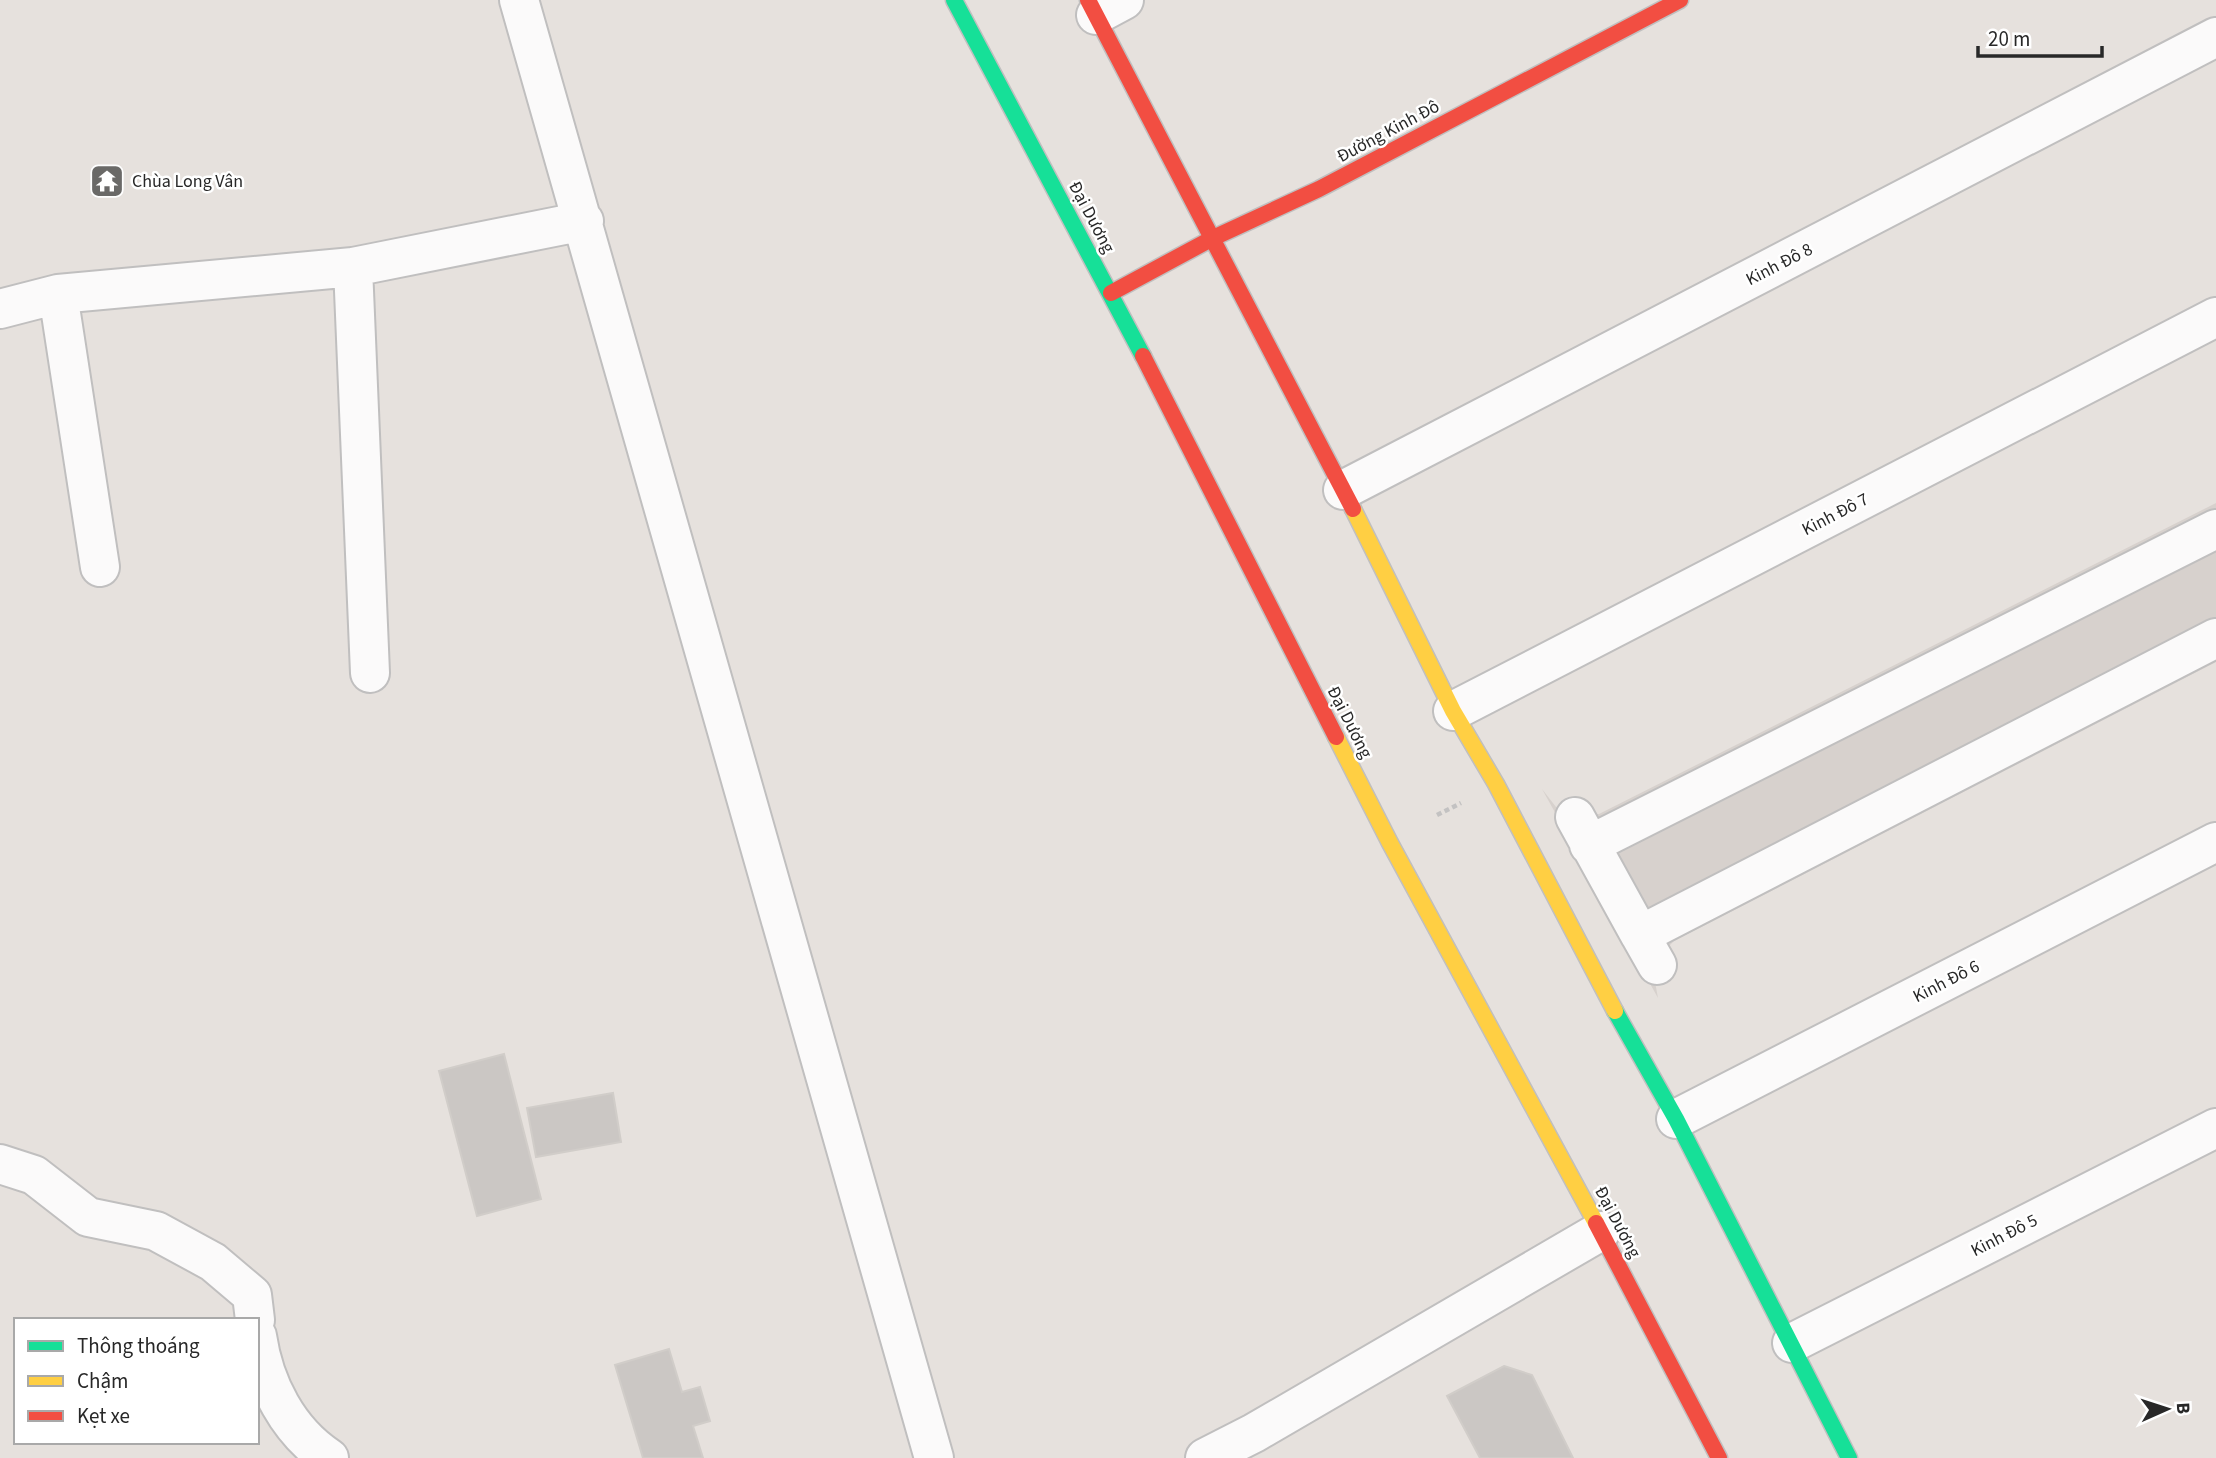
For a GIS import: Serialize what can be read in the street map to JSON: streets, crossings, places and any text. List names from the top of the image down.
{
  "streets": {
    "street": [
      "Đường Kinh Đô",
      "Đại Dương",
      "Kinh Đô 8",
      "Kinh Đô 7",
      "Kinh Đô 6",
      "Kinh Đô 5"
    ]
  },
  "crossings": [
    ["Đường Kinh Đô", "Đại Dương"]
  ],
  "places": {
    "temple": ["Chùa Long Vân"]
  },
  "legend": ["Thông thoáng", "Chậm", "Kẹt xe"],
  "scale_bar": "20 m",
  "north": "right"
}
